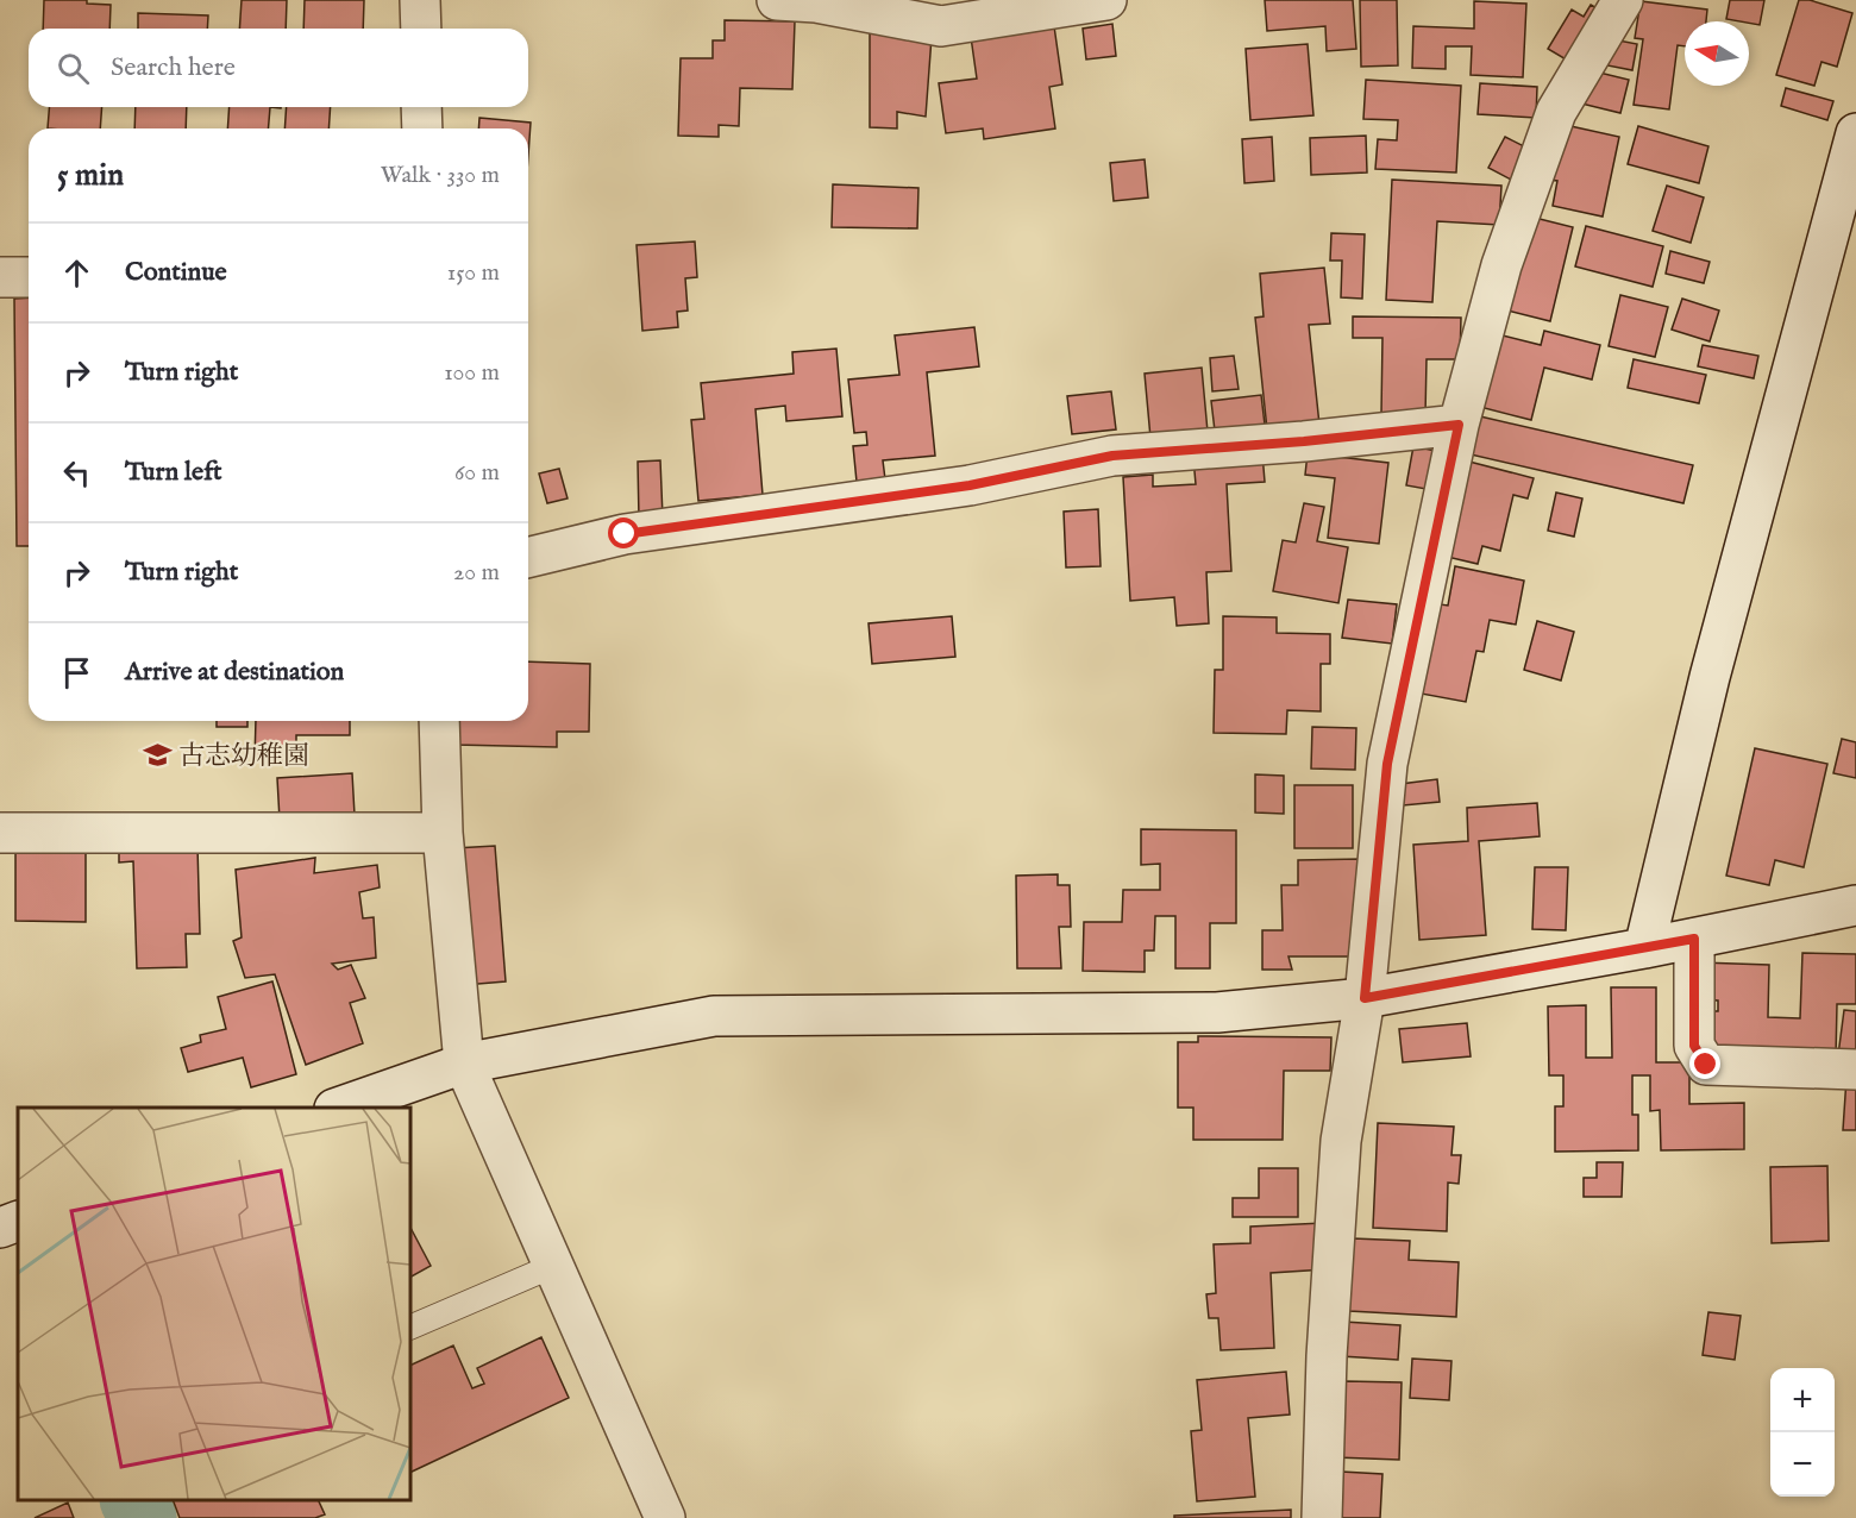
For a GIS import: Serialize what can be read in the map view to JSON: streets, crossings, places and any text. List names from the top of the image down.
{
  "places": {
    "school or university": ["古志幼稚園"]
  },
  "north": "left",
  "page": {
    "search": "Search here",
    "heading": ["5 min", "Walk · 330 m"],
    "list": [
      ["Continue", "150 m"],
      ["Turn right", "100 m"],
      ["Turn left", "60 m"],
      ["Turn right", "20 m"],
      "Arrive at destination"
    ],
    "map_buttons": ["+", "−"]
  }
}
